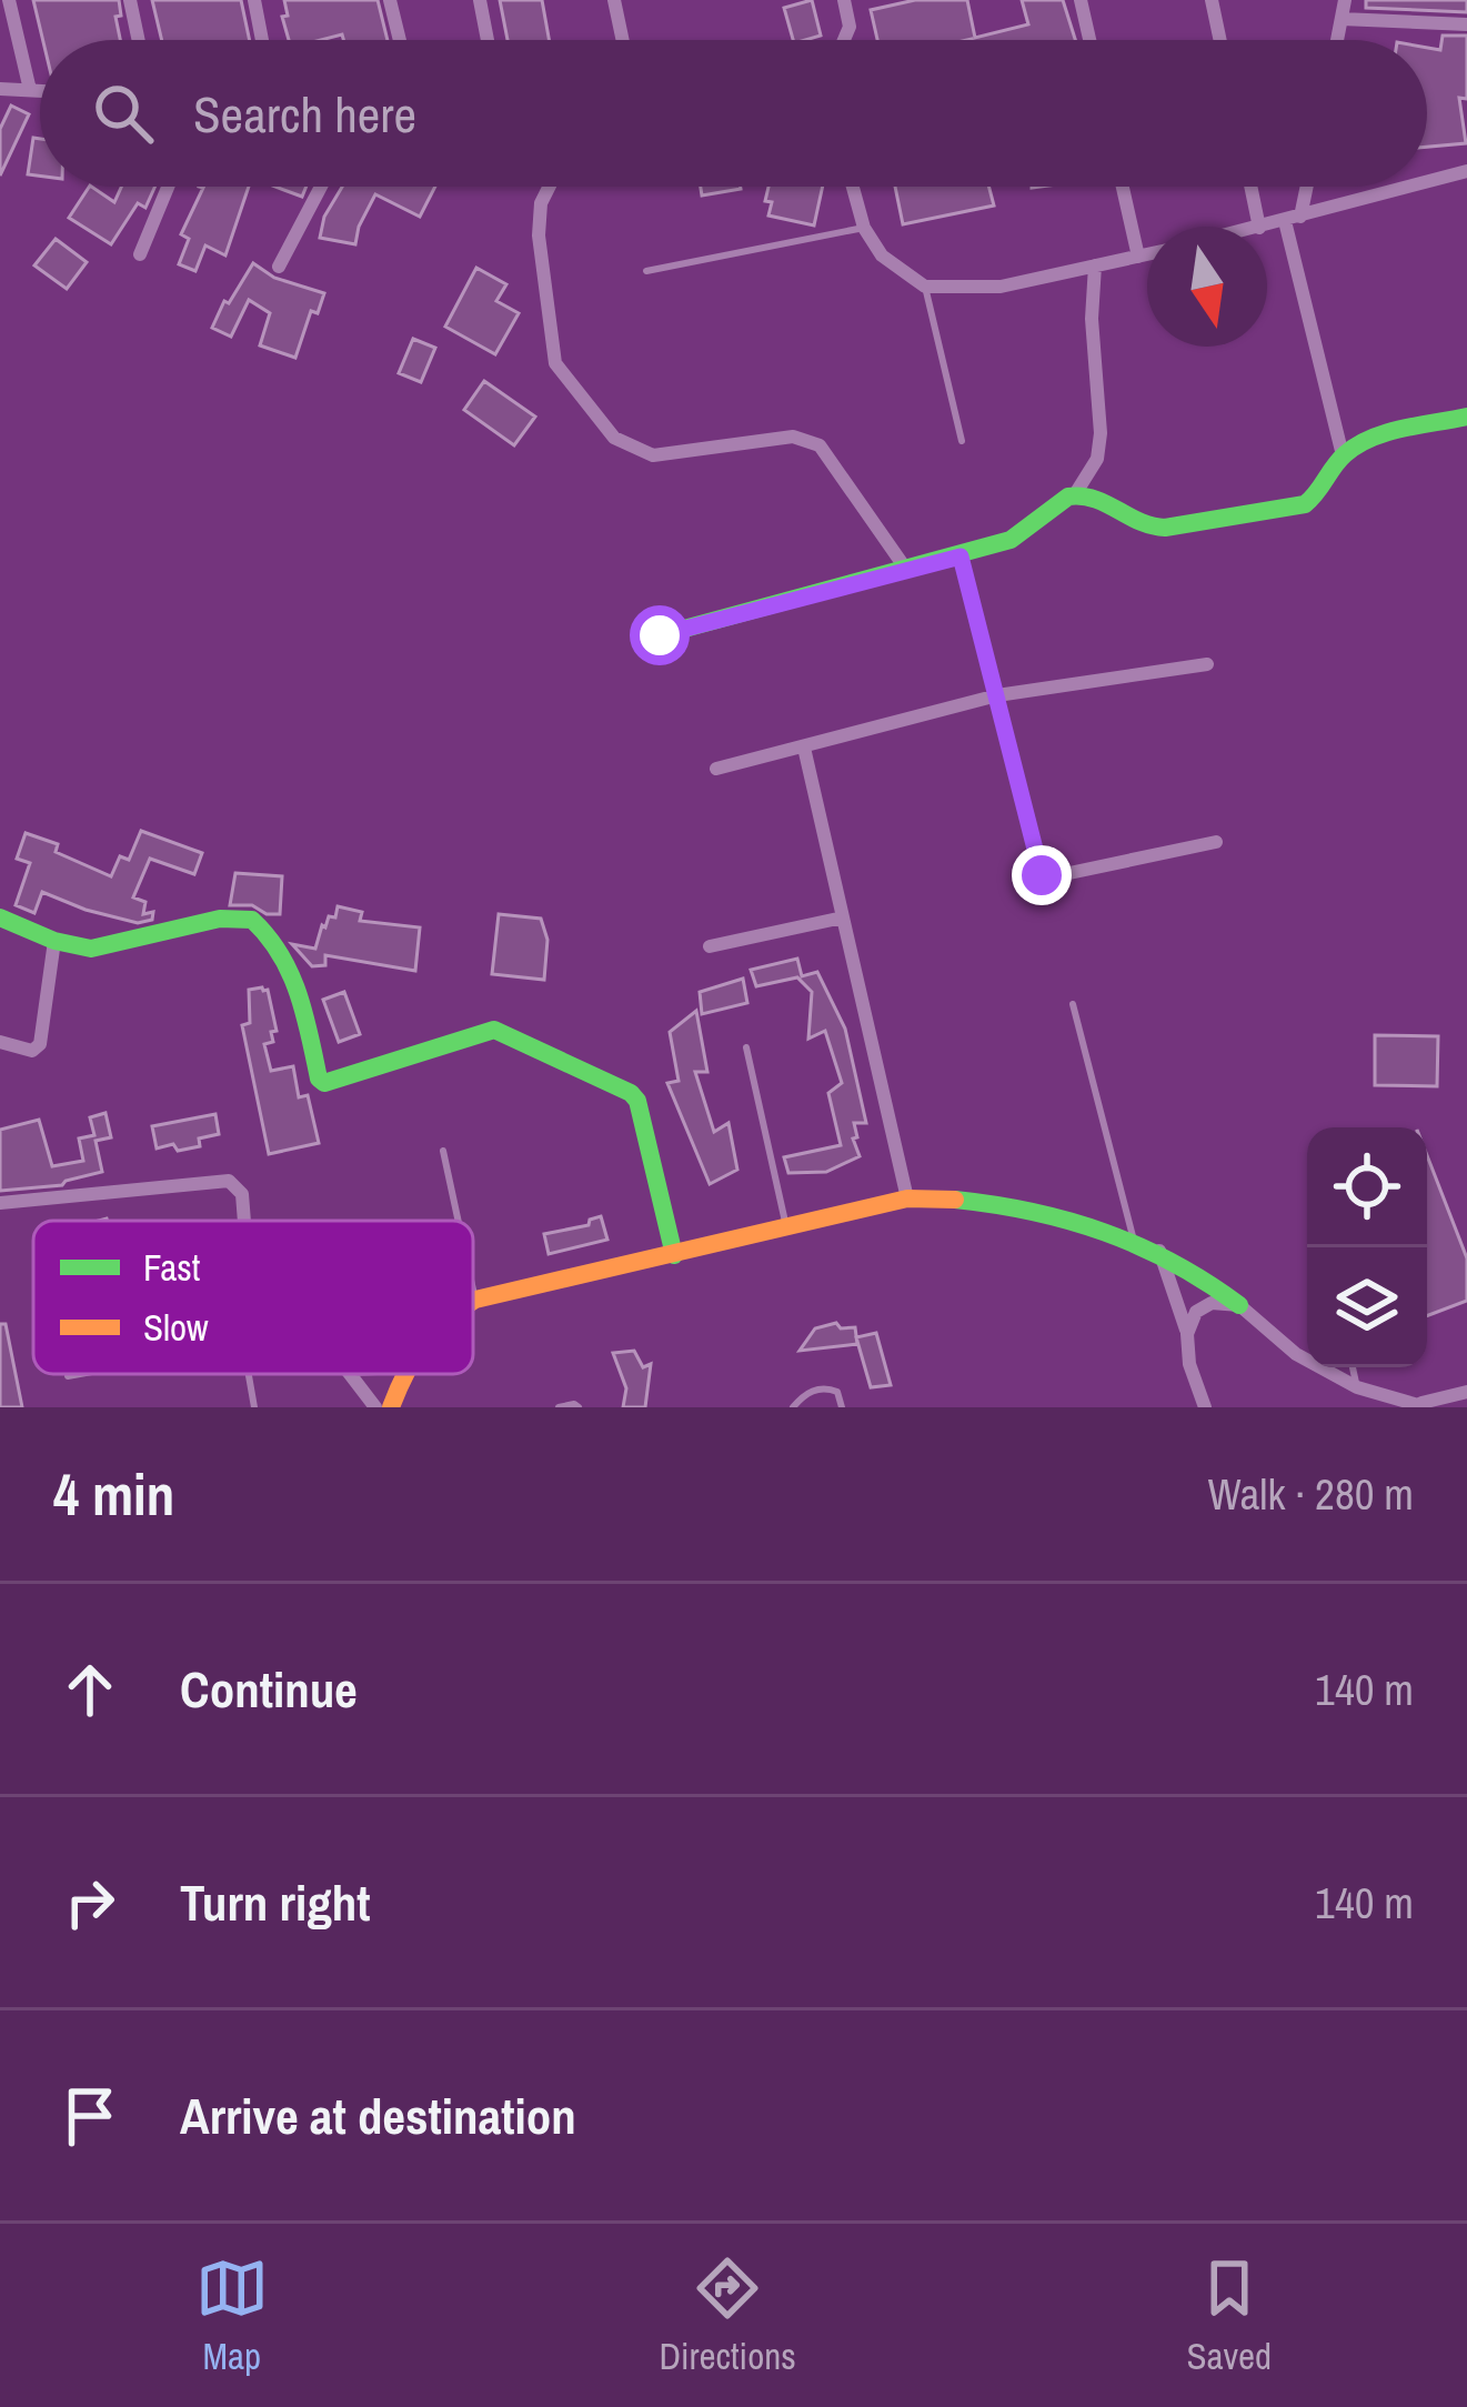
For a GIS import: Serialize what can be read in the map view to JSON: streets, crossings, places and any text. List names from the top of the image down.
{
  "legend": ["Fast", "Slow"],
  "north": "bottom",
  "page": {
    "search": "Search here",
    "heading": ["4 min", "Walk · 280 m"],
    "list": [
      ["Continue", "140 m"],
      ["Turn right", "140 m"],
      "Arrive at destination"
    ],
    "nav": ["Map", "Directions", "Saved"]
  }
}
